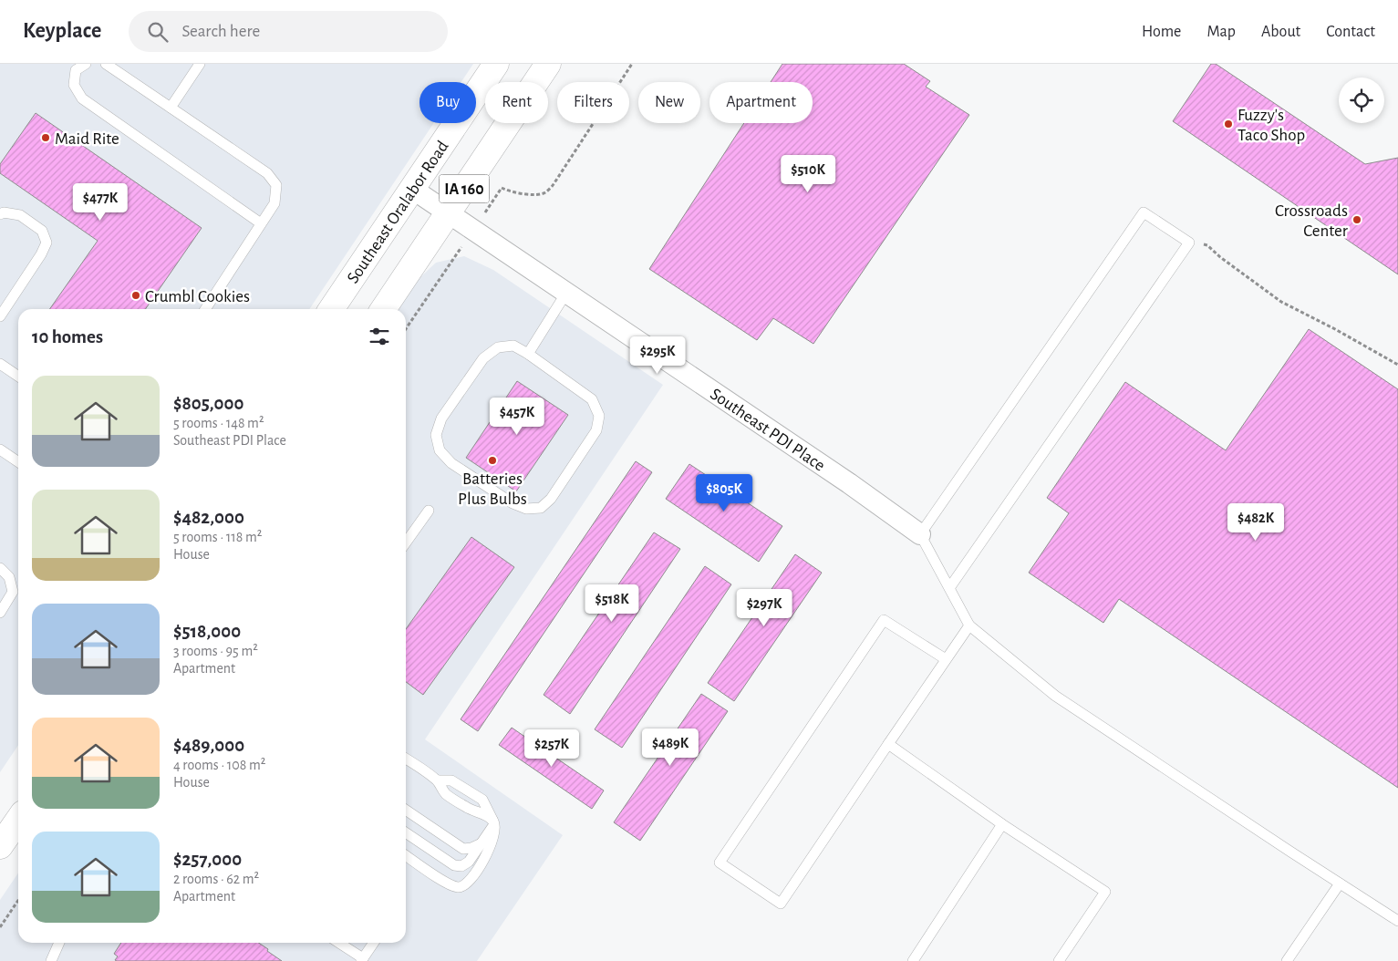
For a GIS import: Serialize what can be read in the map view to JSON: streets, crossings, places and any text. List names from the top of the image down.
{
  "streets": {
    "main road": ["IA 160", "Southeast Oralabor Road"],
    "street": ["Southeast PDI Place"]
  },
  "crossings": [
    ["IA 160", "Southeast PDI Place"],
    ["Southeast Oralabor Road", "Southeast PDI Place"]
  ],
  "places": [
    "Fuzzy's Taco Shop",
    "Maid Rite",
    "Crossroads Center",
    "Crumbl Cookies",
    "Batteries Plus Bulbs"
  ],
  "page": {
    "header": "Keyplace",
    "search": "Search here",
    "nav": [
      "Home",
      "Map",
      "About",
      "Contact"
    ],
    "chip": [
      "Buy",
      "Rent",
      "Filters",
      "New",
      "Apartment"
    ],
    "price": [
      "$510K",
      "$477K",
      "$295K",
      "$457K",
      "$805K",
      "$482K",
      "$518K",
      "$297K",
      "$489K",
      "$257K"
    ],
    "heading": "10 homes",
    "list": [
      {
        "name": "$805,000",
        "note": "5 rooms · 148 m² · Southeast PDI Place"
      },
      {
        "name": "$482,000",
        "note": "5 rooms · 118 m² · House"
      },
      {
        "name": "$518,000",
        "note": "3 rooms · 95 m² · Apartment"
      },
      {
        "name": "$489,000",
        "note": "4 rooms · 108 m² · House"
      },
      {
        "name": "$257,000",
        "note": "2 rooms · 62 m² · Apartment"
      }
    ]
  }
}
